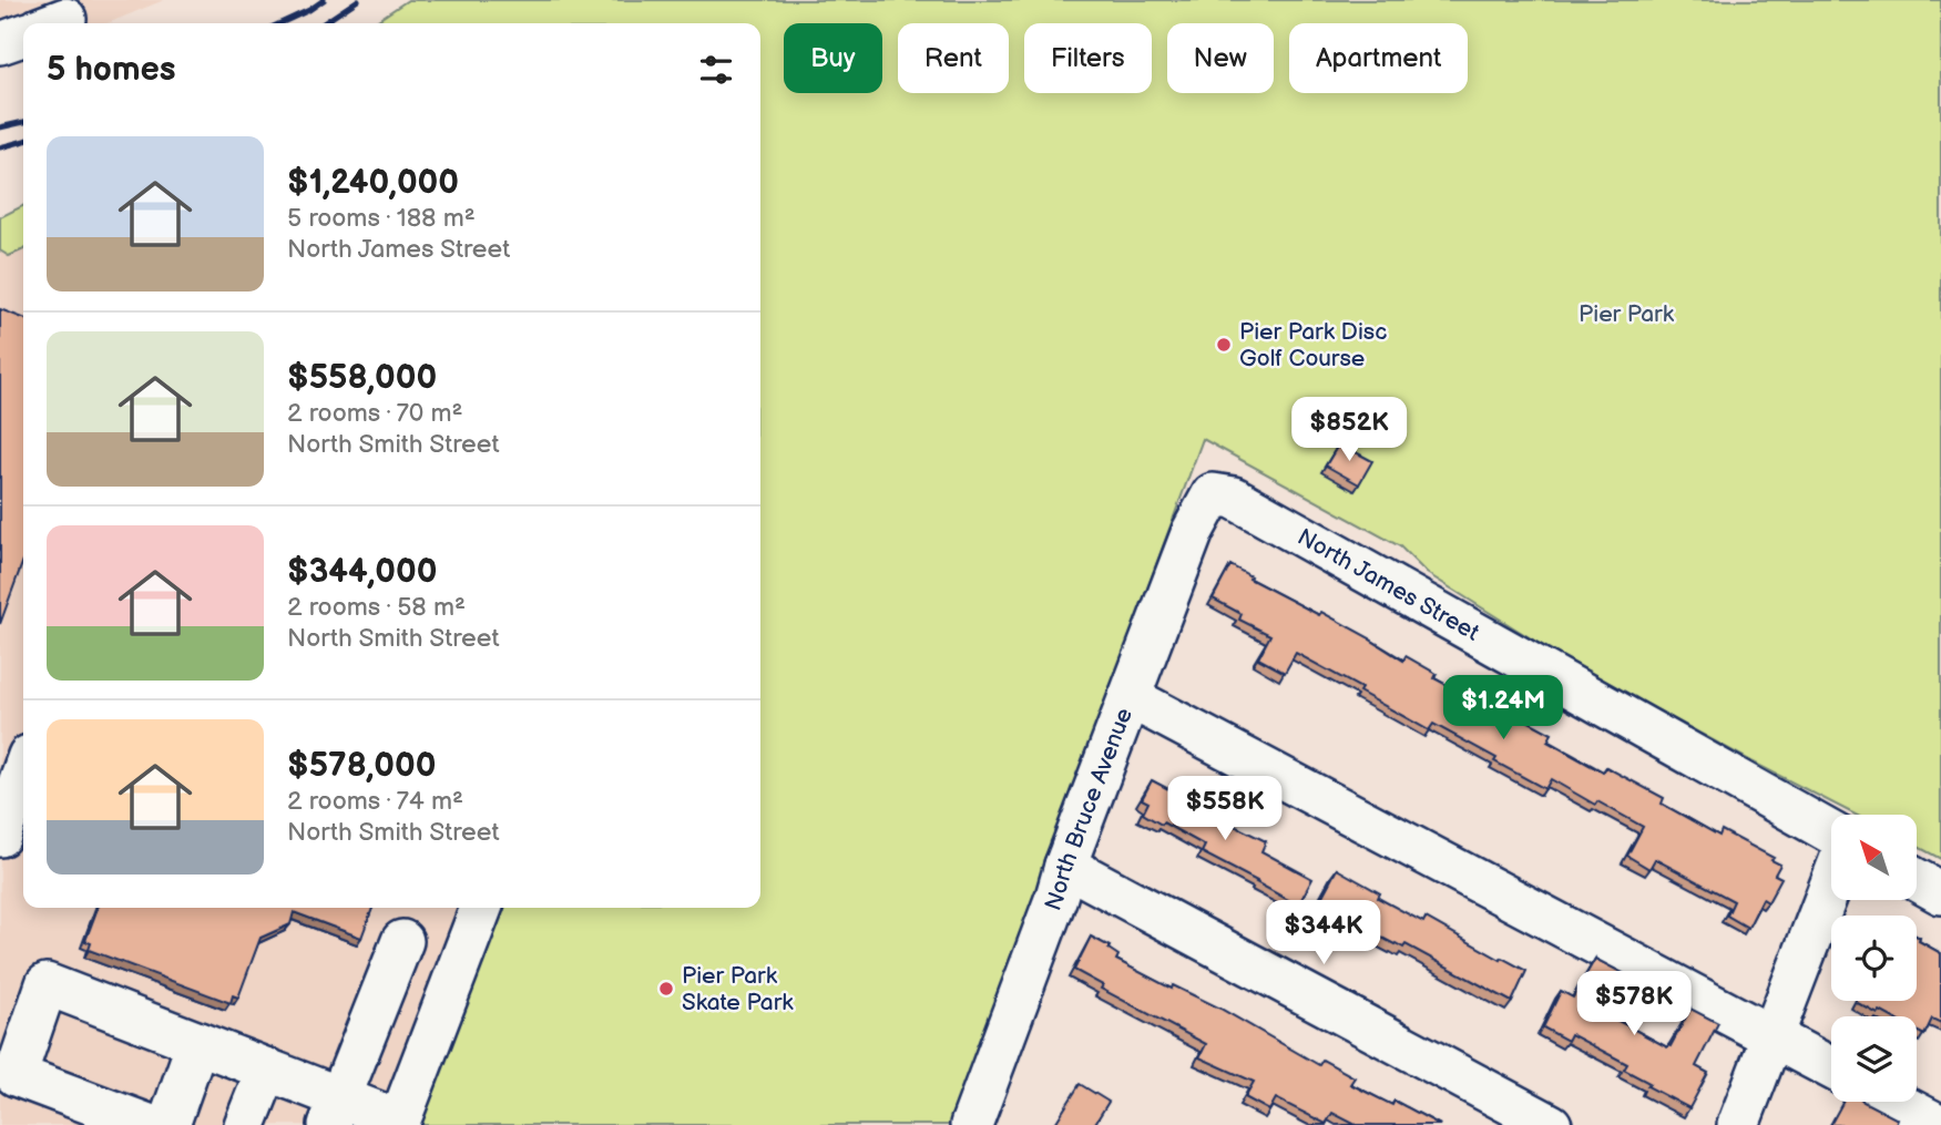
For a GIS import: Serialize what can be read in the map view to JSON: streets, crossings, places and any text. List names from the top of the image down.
{
  "streets": {
    "street": ["North James Street", "North Bruce Avenue"]
  },
  "crossings": [
    ["North James Street", "North Bruce Avenue"]
  ],
  "parks": ["Pier Park"],
  "places": ["Pier Park Disc Golf Course", "Pier Park Skate Park"],
  "north": "top left",
  "page": {
    "chip": [
      "Buy",
      "Rent",
      "Filters",
      "New",
      "Apartment"
    ],
    "heading": "5 homes",
    "list": [
      {
        "name": "$1,240,000",
        "note": "5 rooms · 188 m² · North James Street"
      },
      {
        "name": "$558,000",
        "note": "2 rooms · 70 m² · North Smith Street"
      },
      {
        "name": "$344,000",
        "note": "2 rooms · 58 m² · North Smith Street"
      },
      {
        "name": "$578,000",
        "note": "2 rooms · 74 m² · North Smith Street"
      }
    ],
    "price": [
      "$852K",
      "$1.24M",
      "$558K",
      "$344K",
      "$578K"
    ]
  }
}
